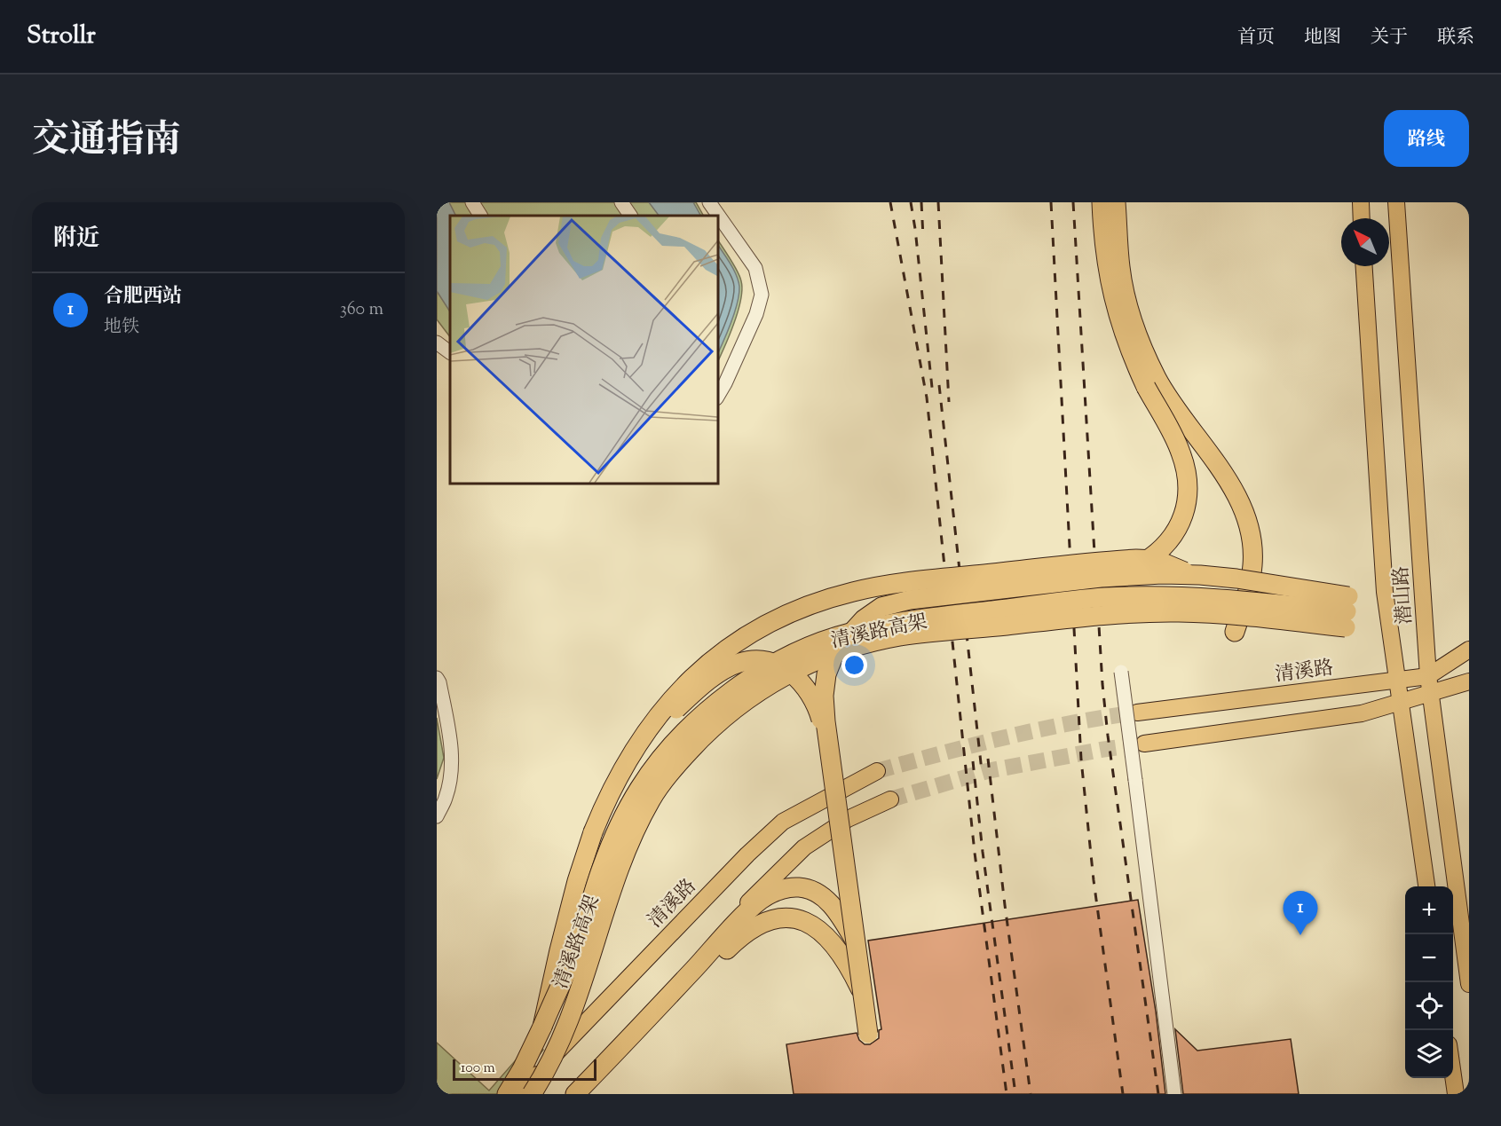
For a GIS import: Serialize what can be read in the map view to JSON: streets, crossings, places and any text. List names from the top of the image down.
{
  "streets": {
    "highway": ["清溪路高架"],
    "main road": ["潜山路", "清溪路"]
  },
  "crossings": [
    ["潜山路", "清溪路"]
  ],
  "scale_bar": "100 m",
  "north": "top left",
  "page": {
    "header": "Strollr",
    "nav": [
      "首页",
      "地图",
      "关于",
      "联系"
    ],
    "title": "交通指南",
    "buttons": "路线",
    "heading": "附近",
    "list": [
      {
        "mark": "1",
        "name": "合肥西站",
        "note": "地铁",
        "value": "360 m"
      }
    ],
    "map_buttons": ["+", "−"],
    "pins": "1",
    "scale": "100 m"
  }
}
